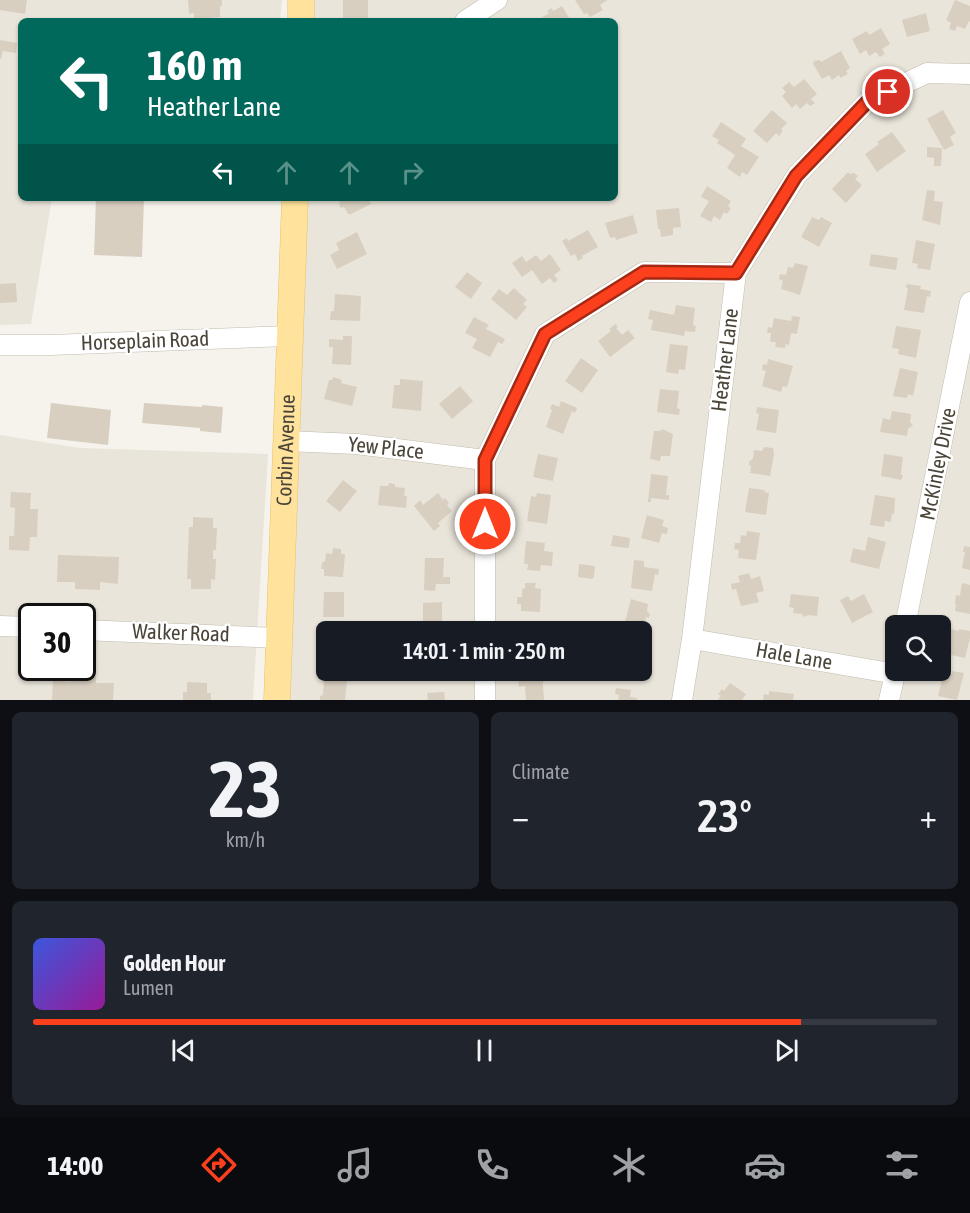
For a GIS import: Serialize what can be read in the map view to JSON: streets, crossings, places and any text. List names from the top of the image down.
{
  "streets": {
    "main road": ["Corbin Avenue"],
    "street": [
      "Horseplain Road",
      "Heather Lane",
      "Yew Place",
      "McKinley Drive",
      "Walker Road",
      "Hale Lane"
    ]
  },
  "crossings": [
    ["Horseplain Road", "Corbin Avenue"],
    ["Heather Lane", "Hale Lane"],
    ["Yew Place", "Corbin Avenue"],
    ["Corbin Avenue", "Walker Road"]
  ],
  "page": {
    "turn": ["160 m", "Heather Lane"],
    "limit": "30",
    "trip": "14:01 · 1 min · 250 m",
    "tile": [
      ["23", "km/h"],
      "Climate"
    ],
    "heat": ["−", "23°", "+"],
    "song": ["Golden Hour", "Lumen"],
    "tabs": "14:00"
  }
}
